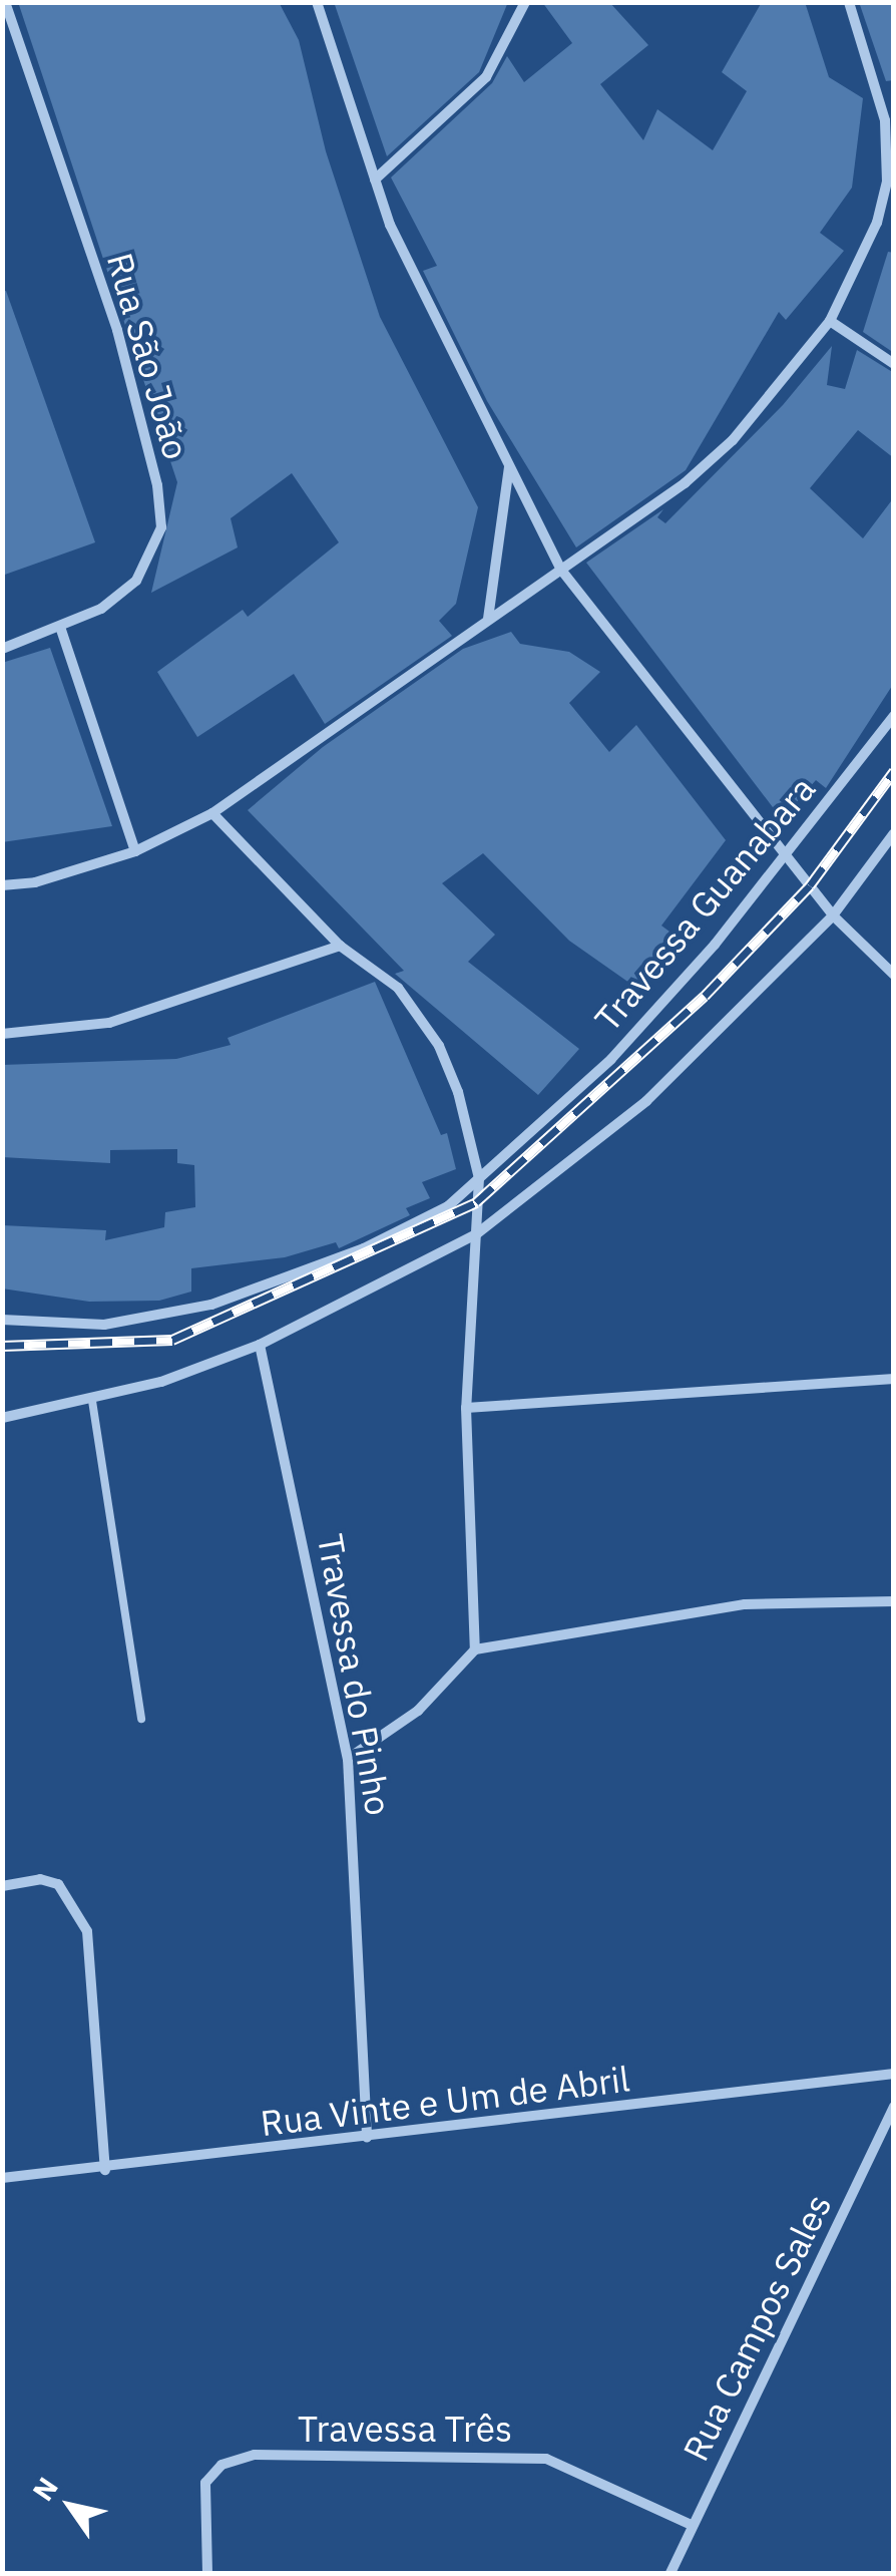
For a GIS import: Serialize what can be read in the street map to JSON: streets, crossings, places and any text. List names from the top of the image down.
{
  "streets": {
    "street": [
      "Rua São João",
      "Travessa Guanabara",
      "Travessa do Pinho",
      "Rua Vinte e Um de Abril",
      "Rua Campos Sales",
      "Travessa Três"
    ]
  },
  "crossings": [
    ["Travessa do Pinho", "Rua Vinte e Um de Abril"],
    ["Rua Campos Sales", "Travessa Três"]
  ],
  "north": "top left"
}
